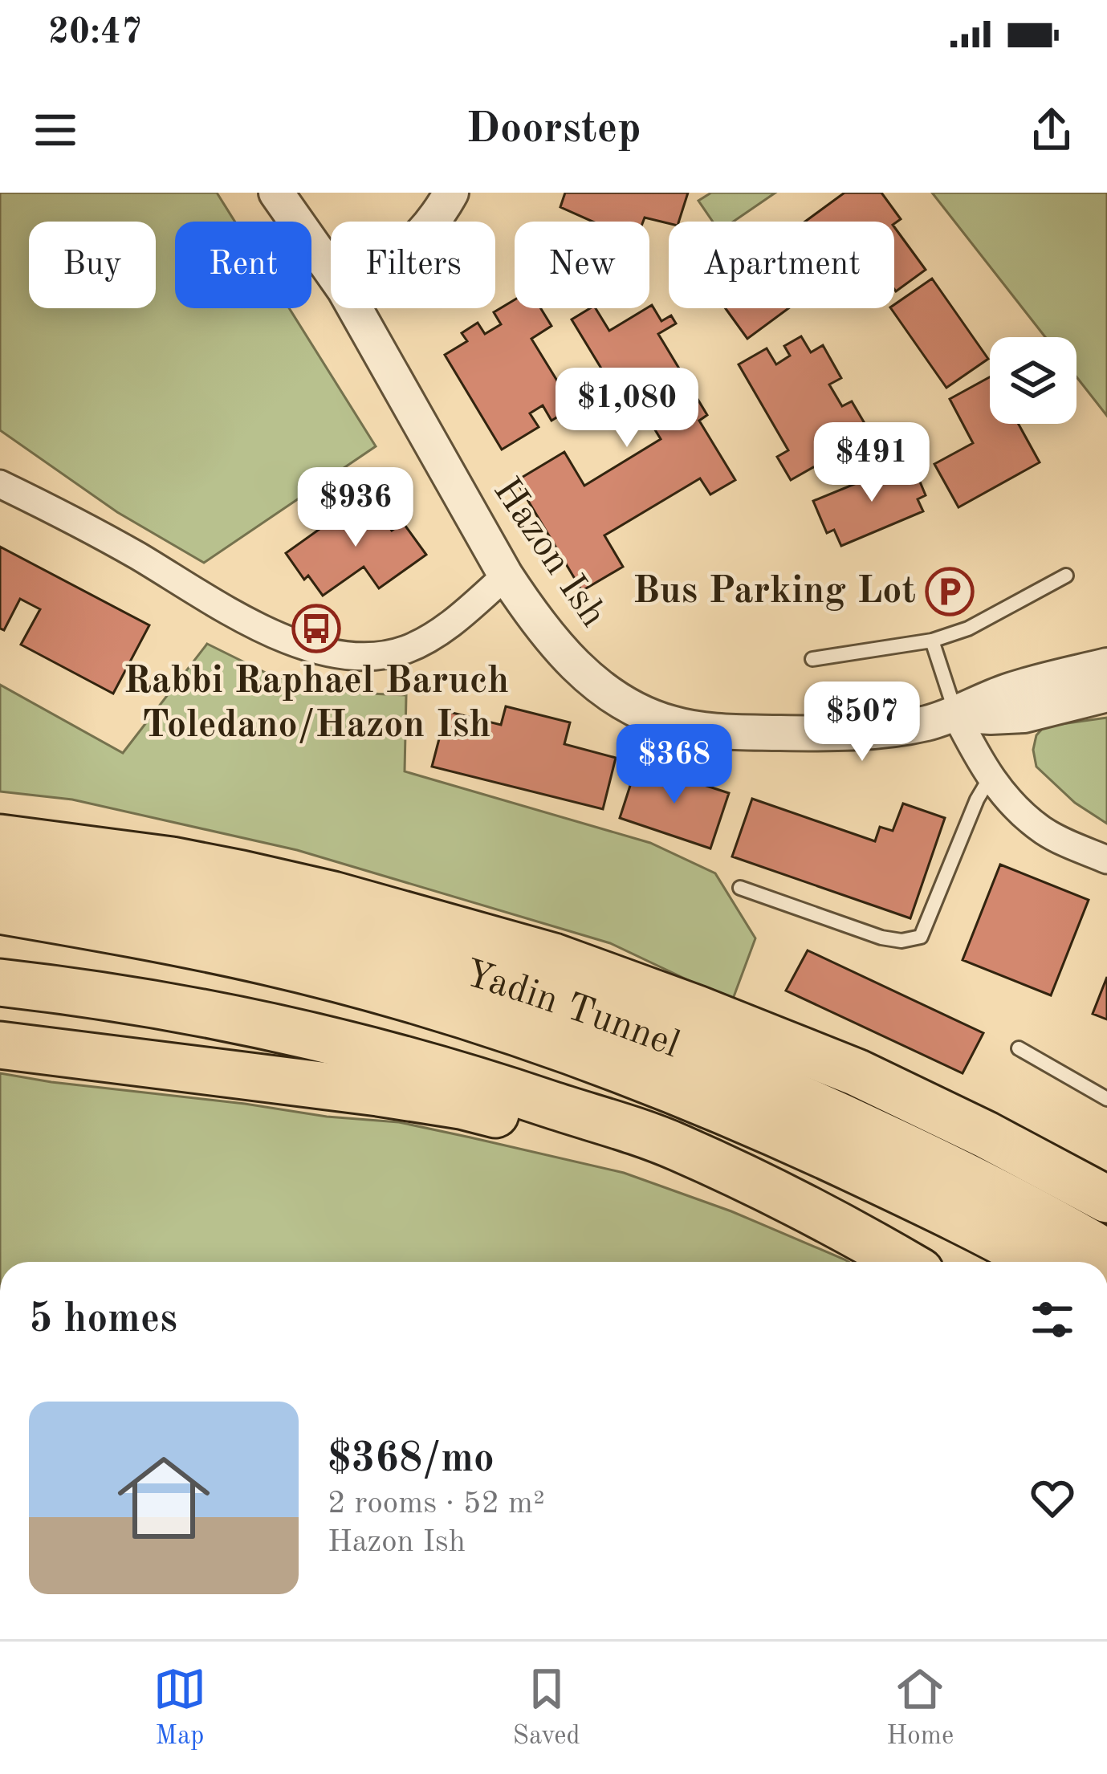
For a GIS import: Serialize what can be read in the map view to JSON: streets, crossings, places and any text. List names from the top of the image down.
{
  "streets": {
    "highway": ["Yadin Tunnel"],
    "street": ["Hazon Ish"]
  },
  "places": {
    "parking": ["Bus Parking Lot"],
    "bus stop": ["Rabbi Raphael Baruch Toledano/Hazon Ish"]
  },
  "page": {
    "status": "20:47",
    "header": "Doorstep",
    "chip": [
      "Buy",
      "Rent",
      "Filters",
      "New",
      "Apartment"
    ],
    "price": [
      "$1,080",
      "$491",
      "$936",
      "$507",
      "$368"
    ],
    "heading": "5 homes",
    "list": [
      {
        "name": "$368/mo",
        "note": "2 rooms · 52 m² · Hazon Ish"
      }
    ],
    "tabs": ["Map", "Saved", "Home"]
  }
}
